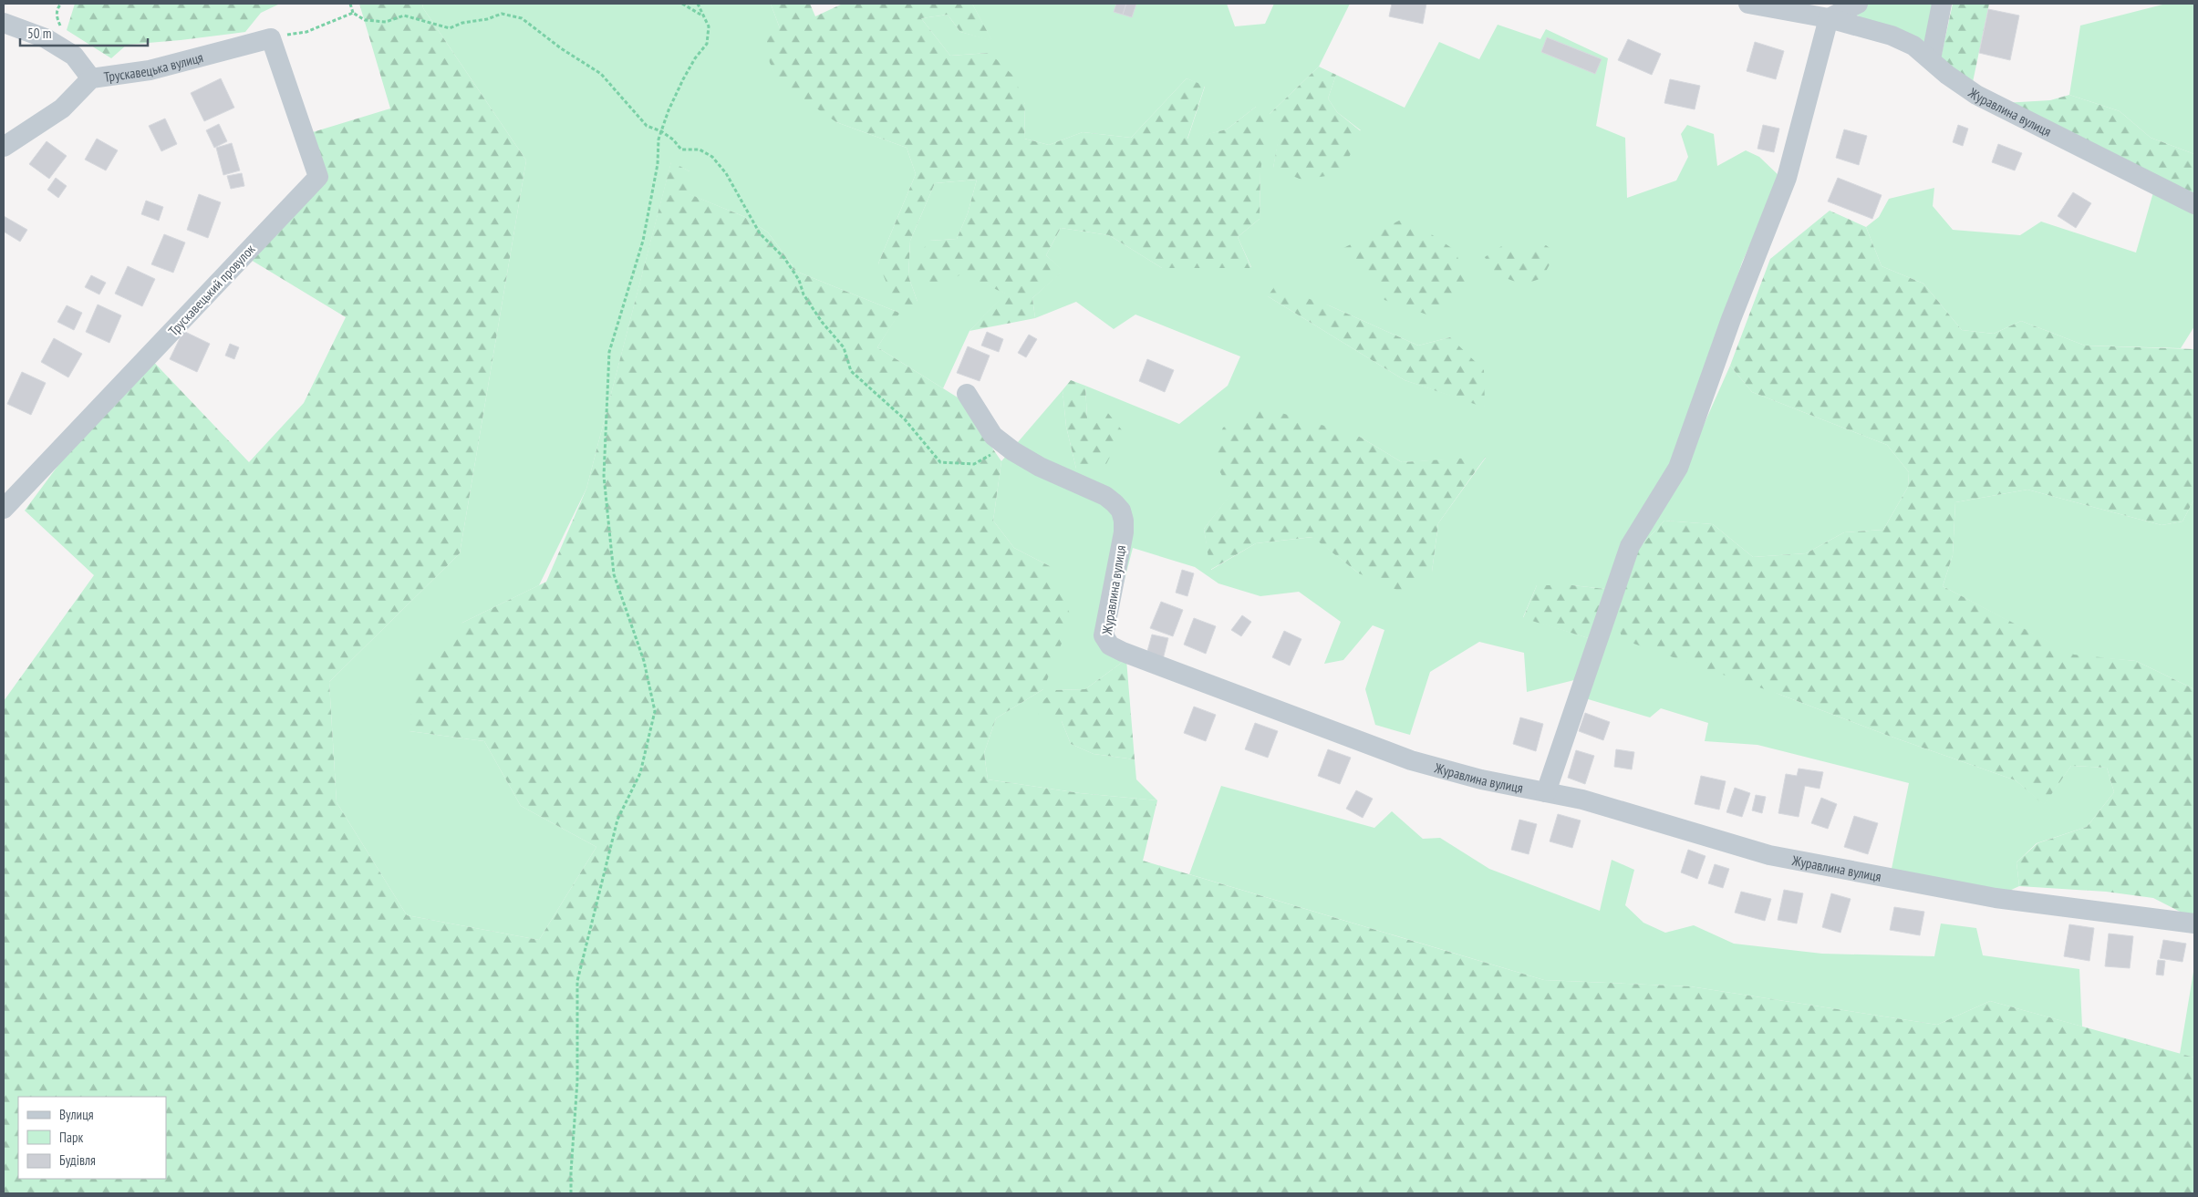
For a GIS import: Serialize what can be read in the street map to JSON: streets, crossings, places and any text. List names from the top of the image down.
{
  "streets": {
    "street": ["Трускавецька вулиця", "Журавлина вулиця", "Трускавецький провулок"]
  },
  "crossings": [
    ["Трускавецька вулиця", "Трускавецький провулок"]
  ],
  "legend": ["Вулиця", "Парк", "Будівля"],
  "scale_bar": "50 m"
}
